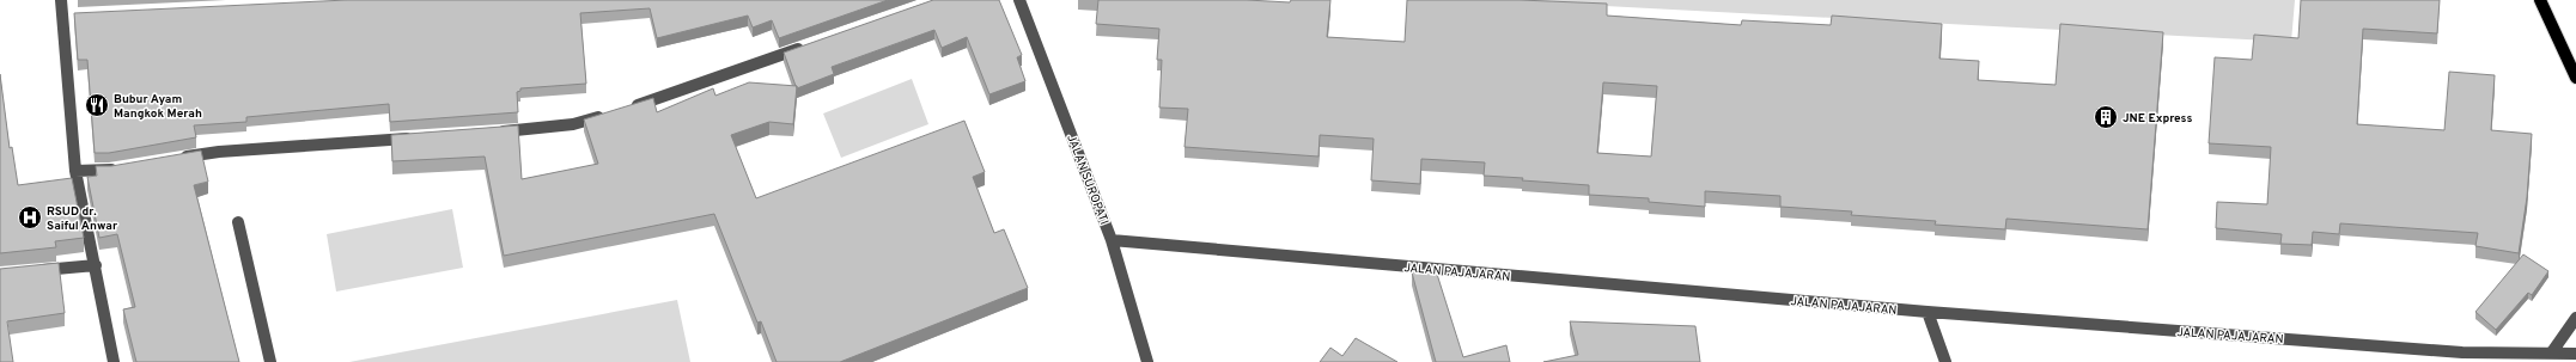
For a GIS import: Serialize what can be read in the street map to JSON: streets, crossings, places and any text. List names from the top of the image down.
{
  "streets": {
    "street": ["JALAN SUROPATI", "JALAN PAJAJARAN"]
  },
  "crossings": [
    ["JALAN SUROPATI", "JALAN PAJAJARAN"]
  ],
  "places": {
    "restaurant": ["Bubur Ayam Mangkok Merah"],
    "building": ["JNE Express"],
    "hospital": ["RSUD dr. Saiful Anwar"]
  }
}
